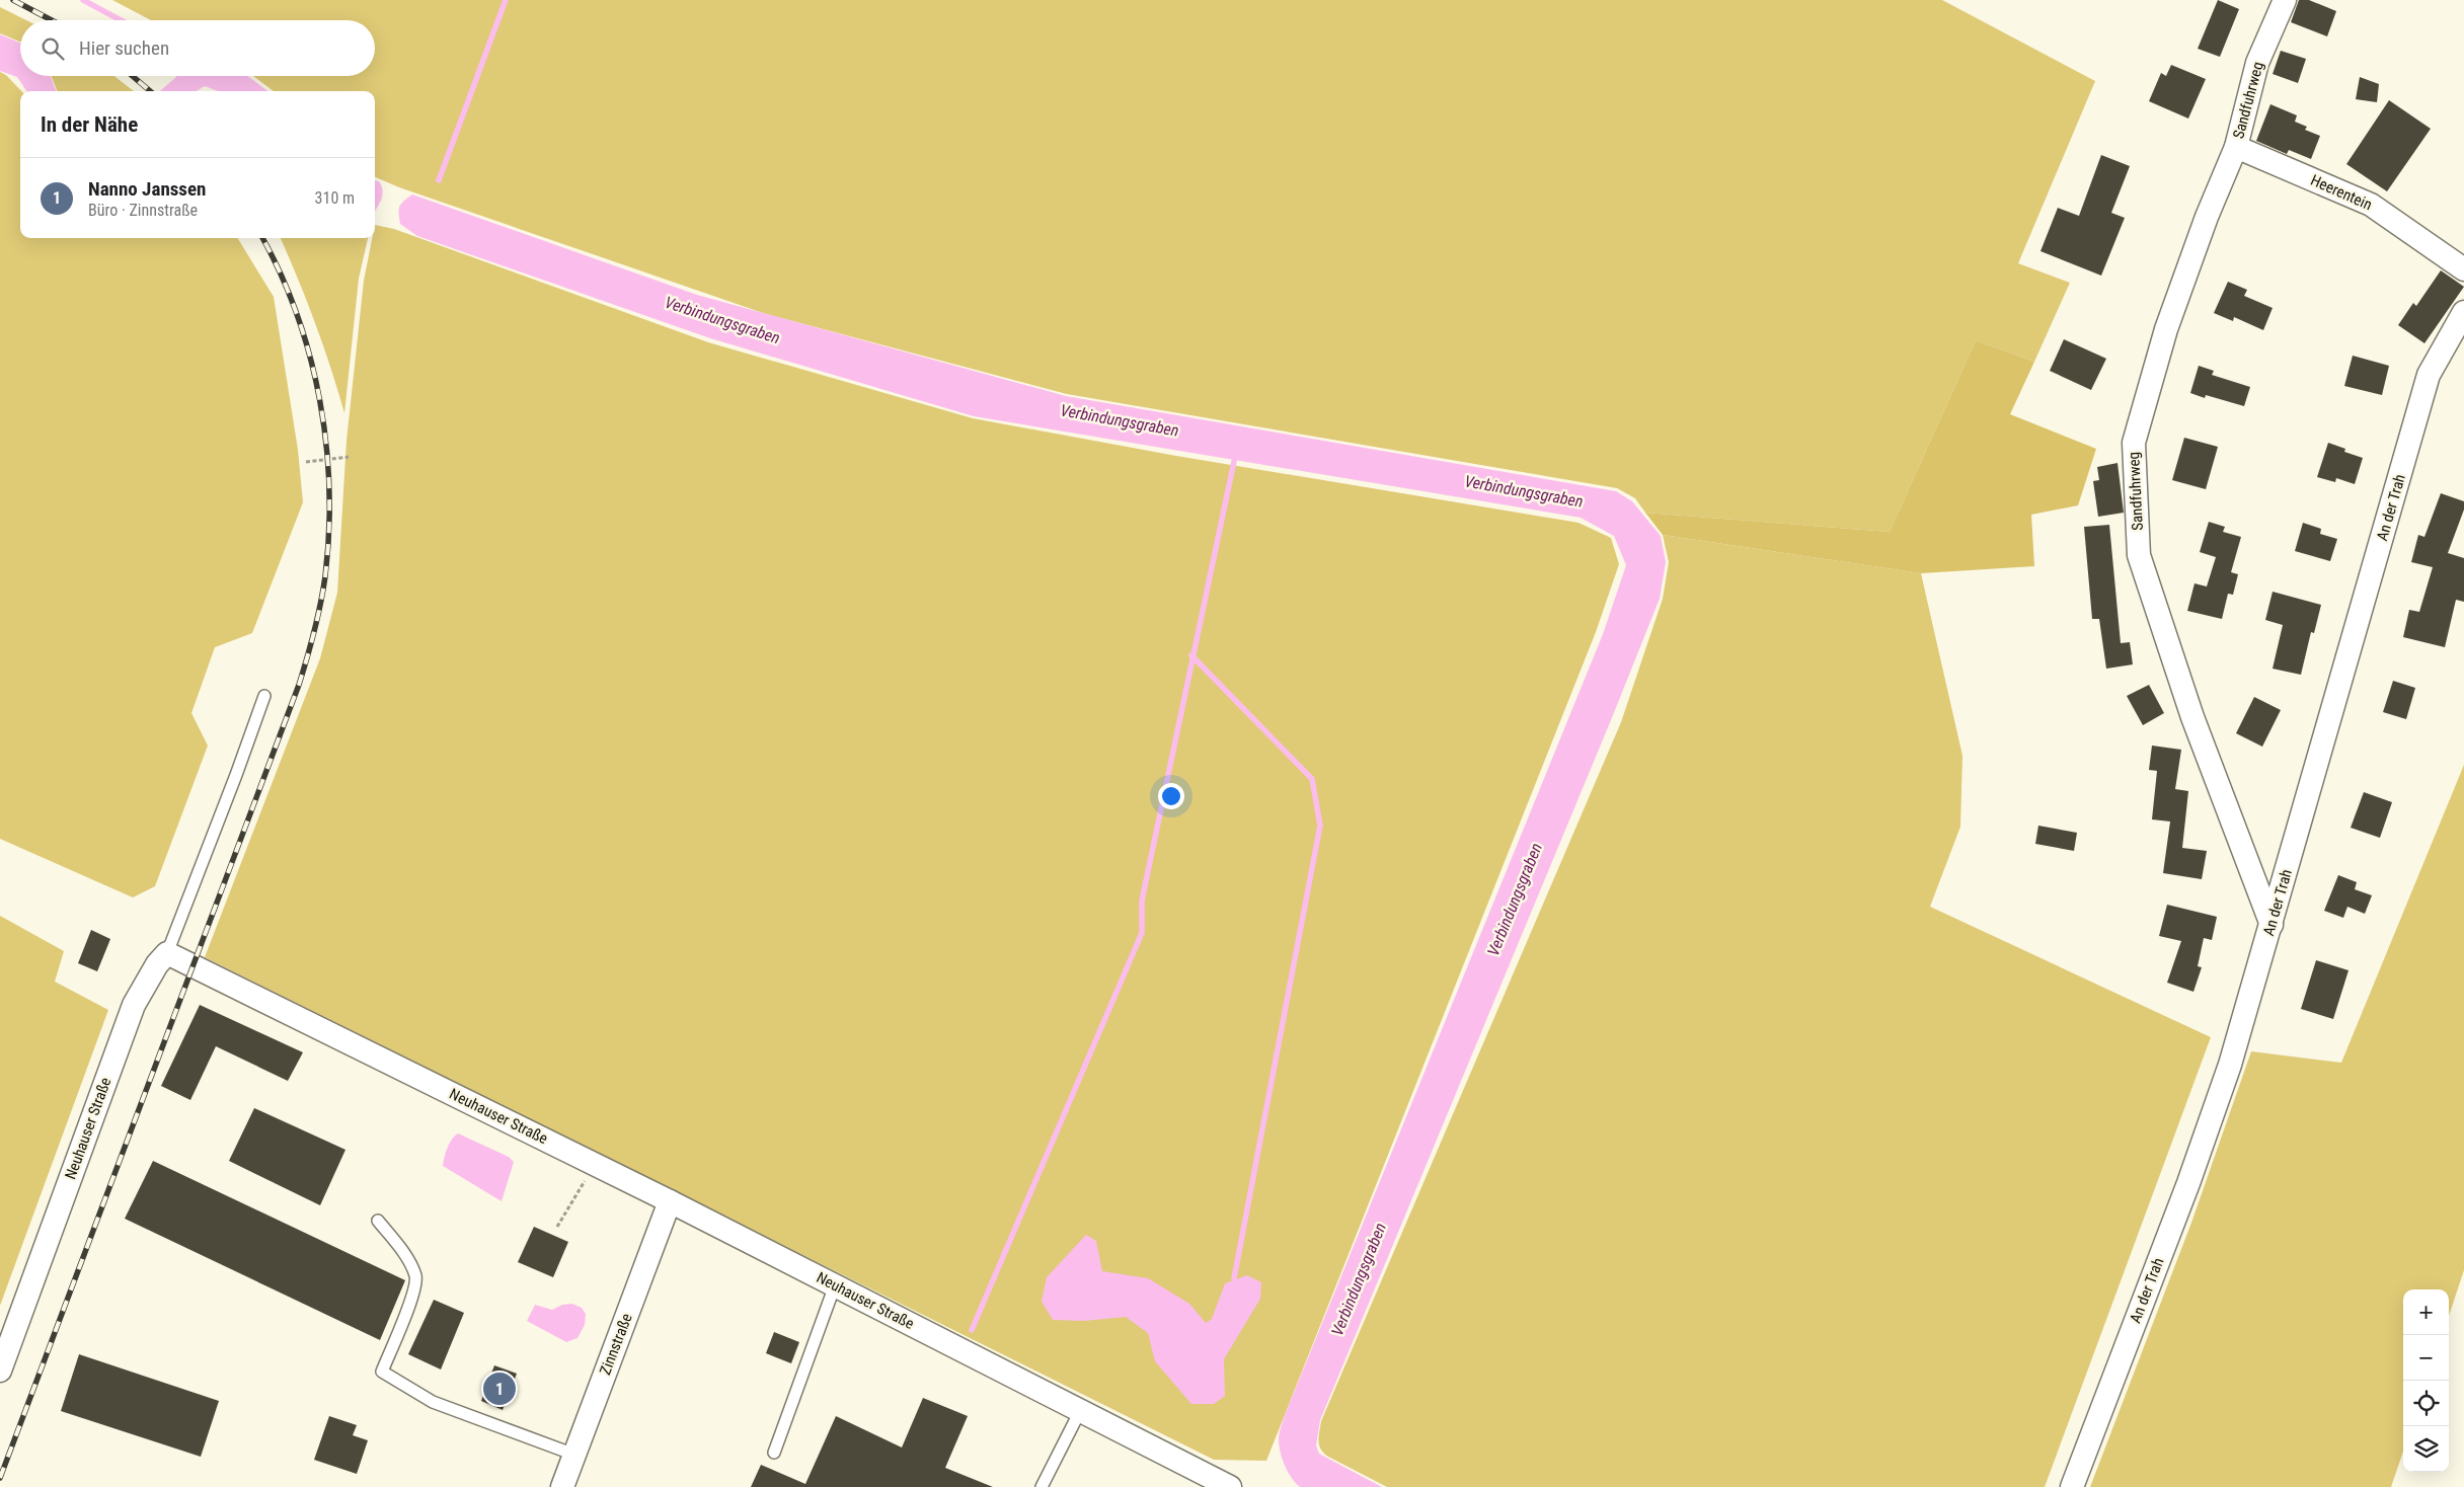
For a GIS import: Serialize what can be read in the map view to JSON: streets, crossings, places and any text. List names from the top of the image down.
{
  "streets": {
    "street": [
      "Sandfuhrweg",
      "Heerentein",
      "An der Trah",
      "Neuhauser Straße",
      "Zinnstraße"
    ]
  },
  "crossings": [
    ["Sandfuhrweg", "Heerentein"],
    ["Sandfuhrweg", "An der Trah"],
    ["Neuhauser Straße", "Zinnstraße"]
  ],
  "water": ["Verbindungsgraben"],
  "page": {
    "search": "Hier suchen",
    "heading": "In der Nähe",
    "list": [
      {
        "mark": "1",
        "name": "Nanno Janssen",
        "note": "Büro · Zinnstraße",
        "value": "310 m"
      }
    ],
    "map_buttons": ["+", "−"],
    "pins": "1"
  }
}
